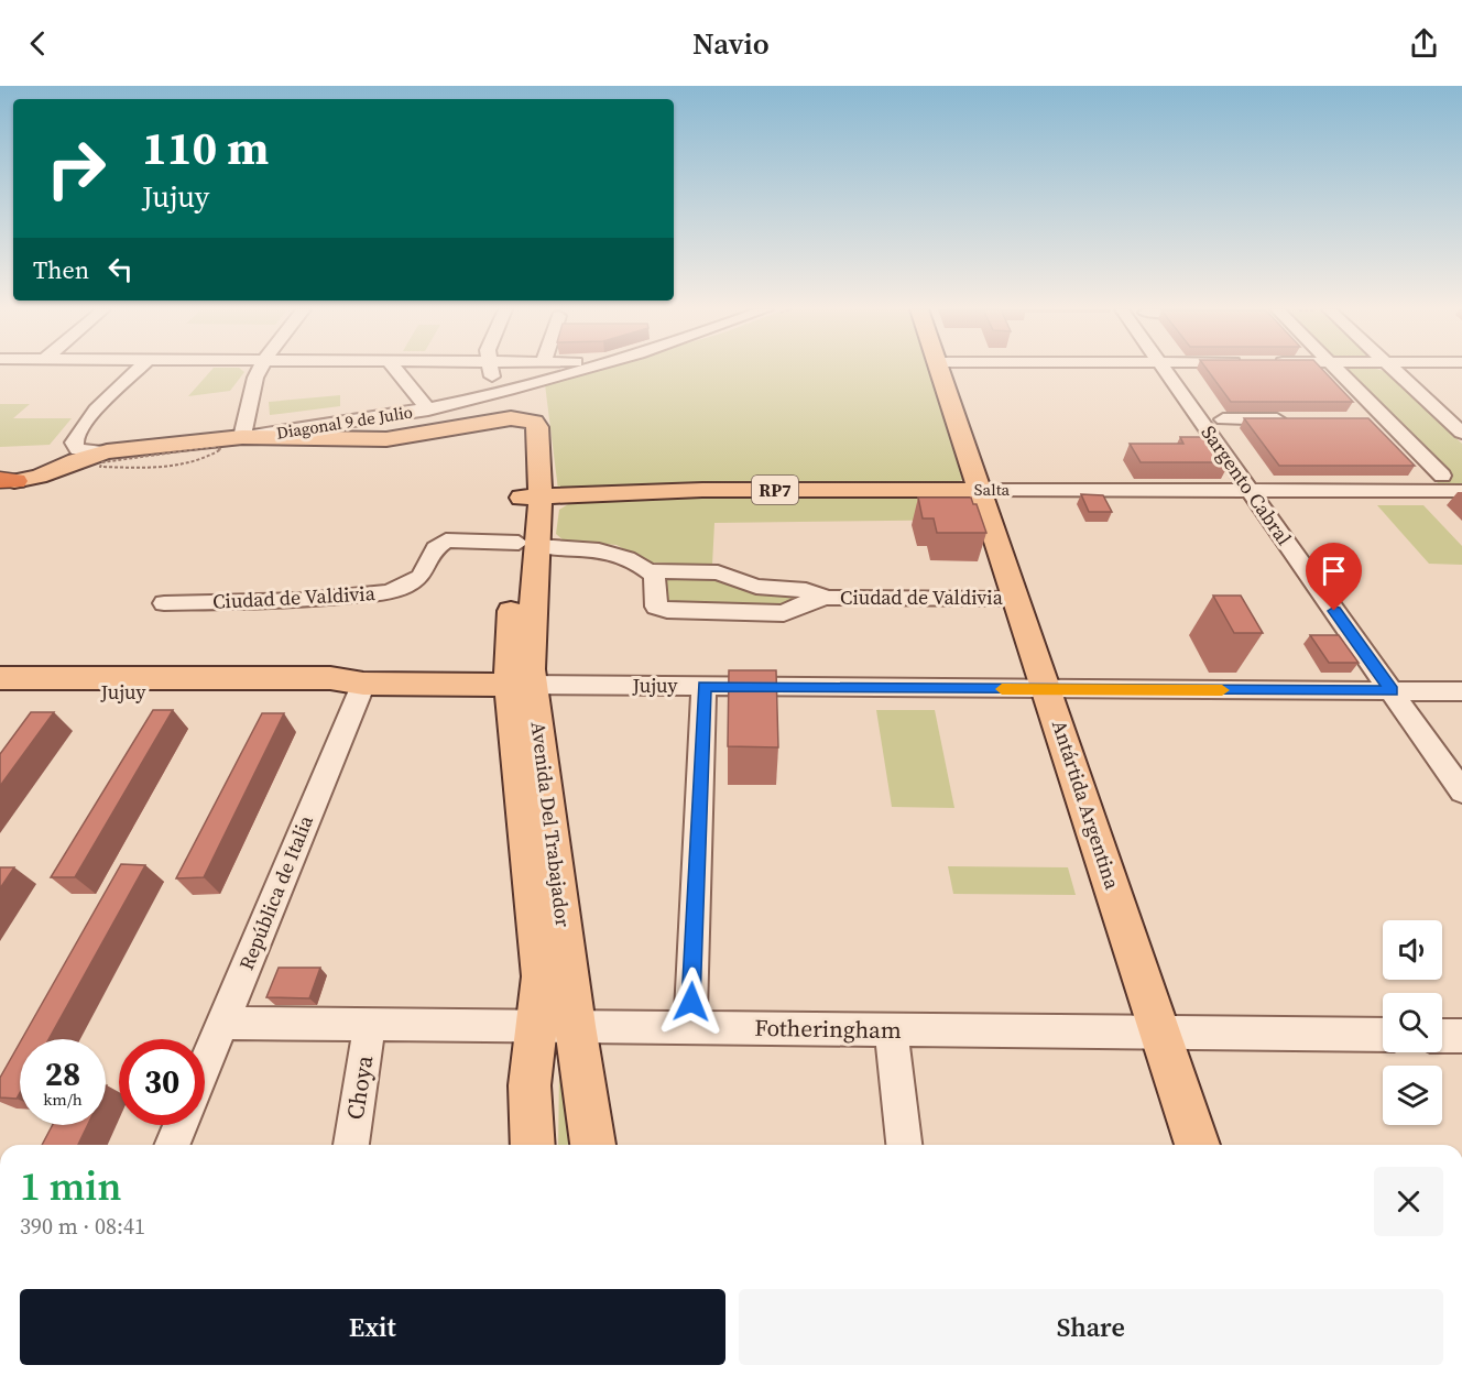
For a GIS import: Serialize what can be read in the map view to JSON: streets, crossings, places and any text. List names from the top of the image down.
{
  "streets": {
    "main road": [
      "Diagonal 9 de Julio",
      "RP7",
      "Salta",
      "Jujuy",
      "Antártida Argentina",
      "Avenida Del Trabajador"
    ],
    "street": [
      "Sargento Cabral",
      "Ciudad de Valdivia",
      "República de Italia",
      "Fotheringham",
      "Choya"
    ]
  },
  "crossings": [
    ["Diagonal 9 de Julio", "Avenida Del Trabajador"],
    ["Sargento Cabral", "Salta"],
    ["Sargento Cabral", "Jujuy"],
    ["Salta", "Antártida Argentina"],
    ["Salta", "Avenida Del Trabajador"],
    ["Ciudad de Valdivia", "Antártida Argentina"],
    ["Ciudad de Valdivia", "Avenida Del Trabajador"],
    ["Jujuy", "Antártida Argentina"],
    ["Jujuy", "Avenida Del Trabajador"],
    ["Jujuy", "República de Italia"],
    ["Antártida Argentina", "Fotheringham"],
    ["Avenida Del Trabajador", "Fotheringham"],
    ["República de Italia", "Fotheringham"],
    ["Fotheringham", "Choya"]
  ],
  "page": {
    "header": "Navio",
    "turn": ["110 m", "Jujuy"],
    "then": "Then",
    "speed": "28 km/h",
    "limit": "30",
    "heading": ["1 min", "390 m · 08:41"],
    "buttons": ["Exit", "Share"]
  }
}
